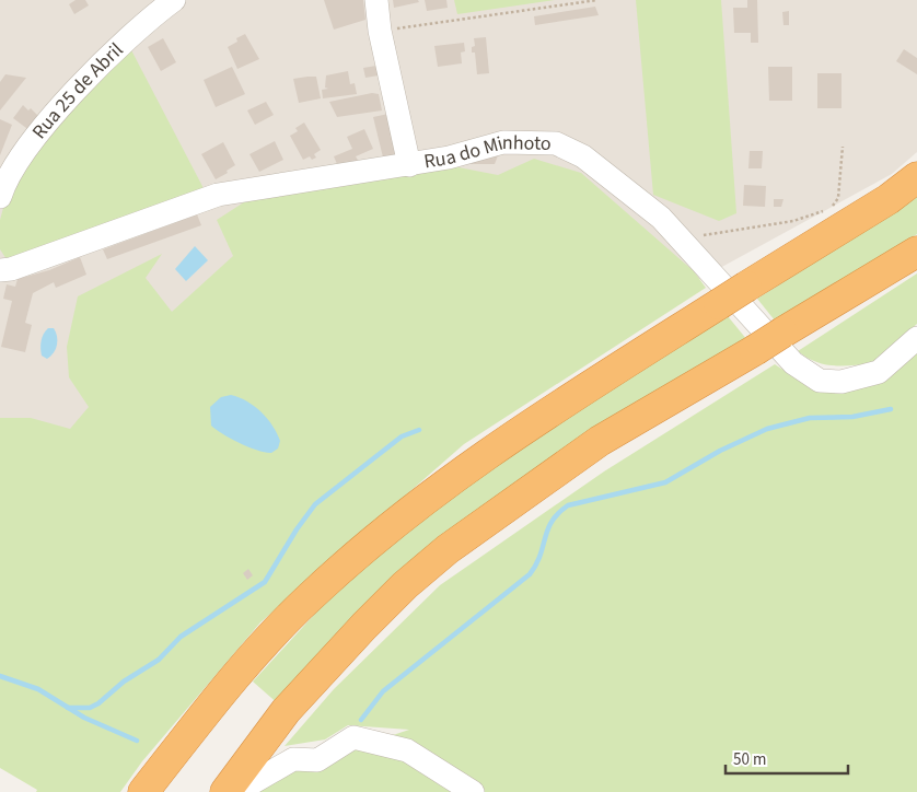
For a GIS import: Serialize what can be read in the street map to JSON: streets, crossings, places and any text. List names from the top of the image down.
{
  "streets": {
    "street": ["Rua 25 de Abril", "Rua do Minhoto"]
  },
  "scale_bar": "50 m"
}
